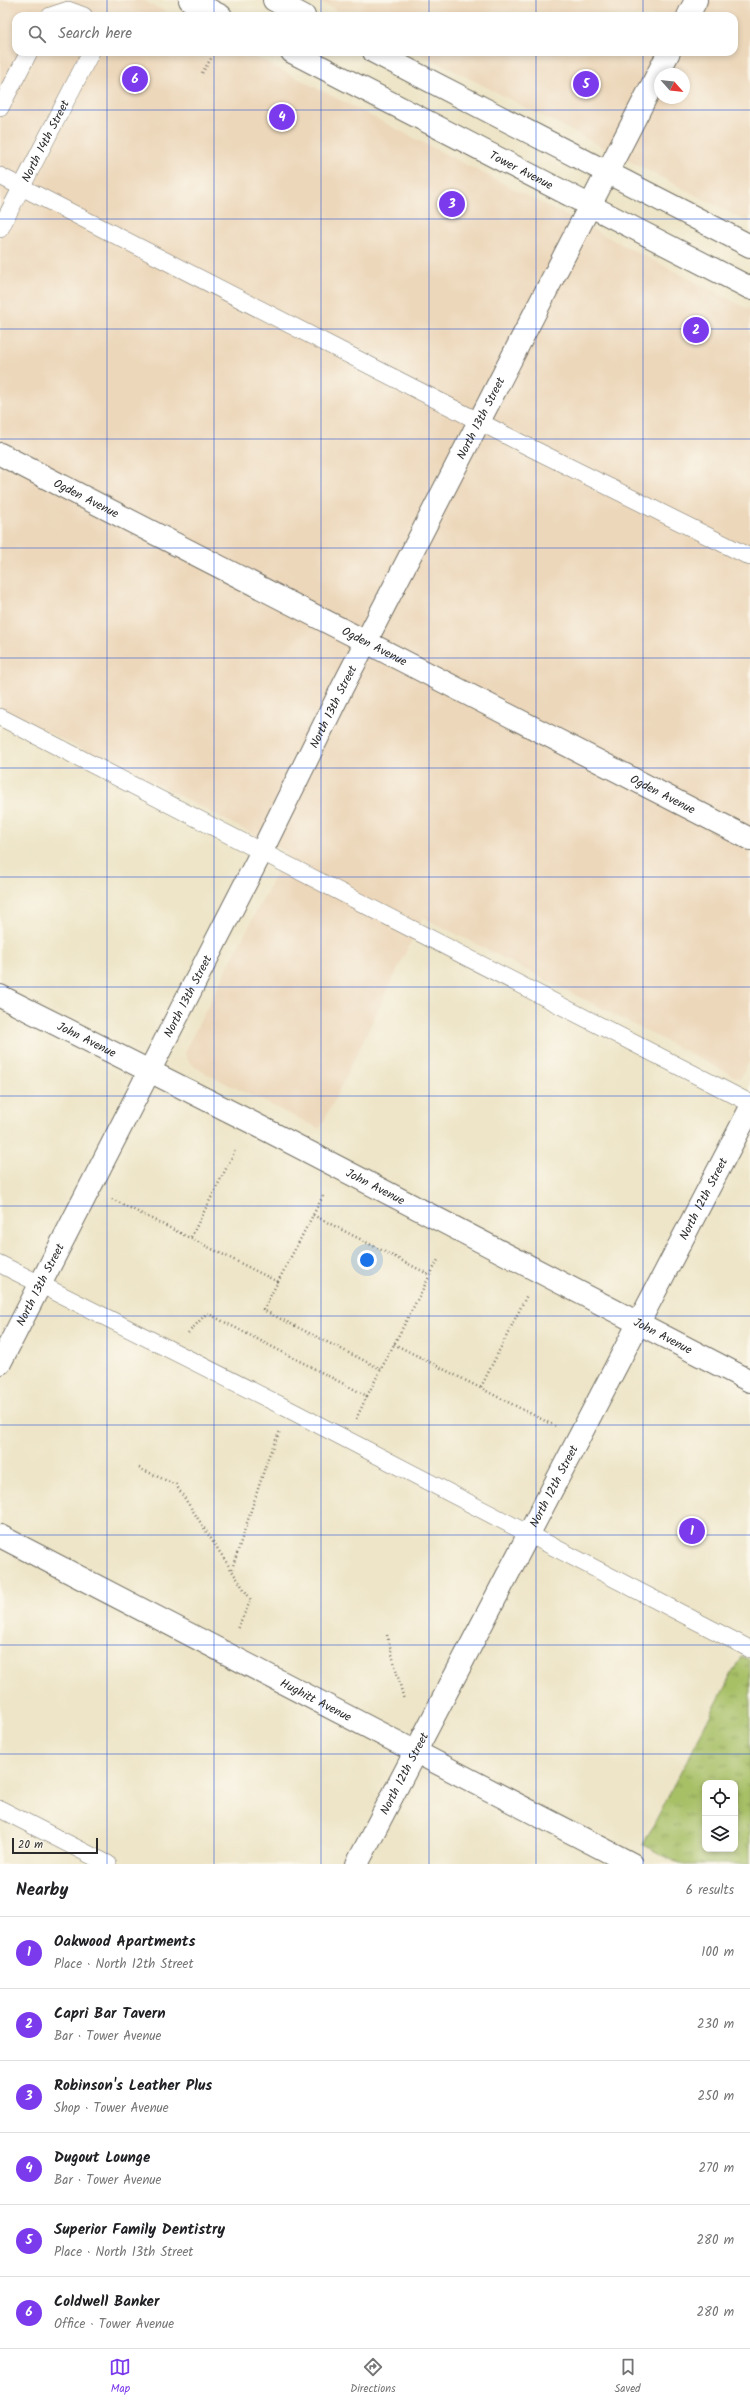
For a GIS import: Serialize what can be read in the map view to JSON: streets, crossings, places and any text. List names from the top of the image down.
{
  "streets": {
    "street": [
      "Tower Avenue",
      "North 13th Street",
      "Ogden Avenue",
      "John Avenue",
      "North 12th Street",
      "Hughitt Avenue"
    ],
    "lane": ["North 14th Street"]
  },
  "crossings": [
    ["Tower Avenue", "North 13th Street"],
    ["North 13th Street", "Ogden Avenue"],
    ["North 13th Street", "John Avenue"],
    ["John Avenue", "North 12th Street"],
    ["North 12th Street", "Hughitt Avenue"]
  ],
  "scale_bar": "20 m",
  "north": "bottom right",
  "page": {
    "search": "Search here",
    "pins": [
      "6",
      "5",
      "4",
      "3",
      "2",
      "1"
    ],
    "scale": "20 m",
    "heading": ["Nearby", "6 results"],
    "list": [
      {
        "mark": "1",
        "name": "Oakwood Apartments",
        "note": "Place · North 12th Street",
        "value": "100 m"
      },
      {
        "mark": "2",
        "name": "Capri Bar Tavern",
        "note": "Bar · Tower Avenue",
        "value": "230 m"
      },
      {
        "mark": "3",
        "name": "Robinson's Leather Plus",
        "note": "Shop · Tower Avenue",
        "value": "250 m"
      },
      {
        "mark": "4",
        "name": "Dugout Lounge",
        "note": "Bar · Tower Avenue",
        "value": "270 m"
      },
      {
        "mark": "5",
        "name": "Superior Family Dentistry",
        "note": "Place · North 13th Street",
        "value": "280 m"
      },
      {
        "mark": "6",
        "name": "Coldwell Banker",
        "note": "Office · Tower Avenue",
        "value": "280 m"
      }
    ],
    "nav": ["Map", "Directions", "Saved"]
  }
}
